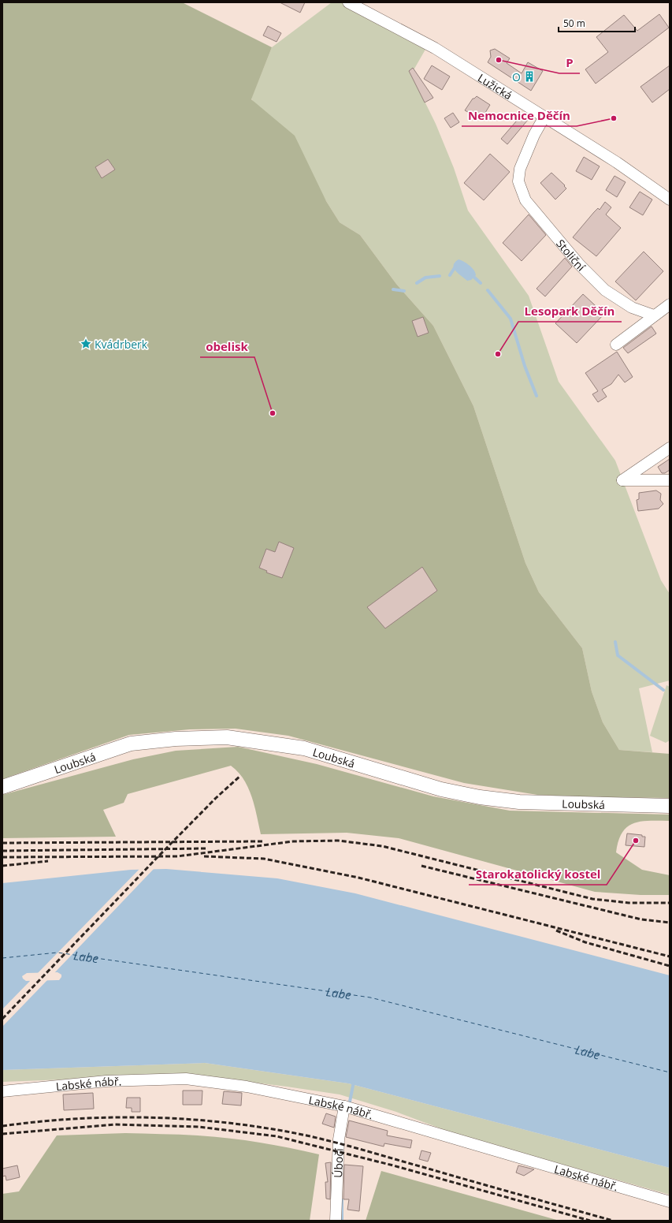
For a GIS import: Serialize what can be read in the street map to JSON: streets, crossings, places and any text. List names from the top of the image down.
{
  "streets": {
    "main road": ["Loubská"],
    "street": [
      "Lužická",
      "Stoliční",
      "Labské nábř.",
      "Úbočí"
    ]
  },
  "crossings": [
    ["Lužická", "Stoliční"],
    ["Labské nábř.", "Úbočí"]
  ],
  "water": ["Labe"],
  "places": {
    "other": [
      "P",
      "Nemocnice Děčín",
      "Lesopark Děčín",
      "obelisk",
      "Starokatolický kostel"
    ],
    "building": ["O"],
    "place": ["Kvádrberk"]
  },
  "scale_bar": "50 m"
}
